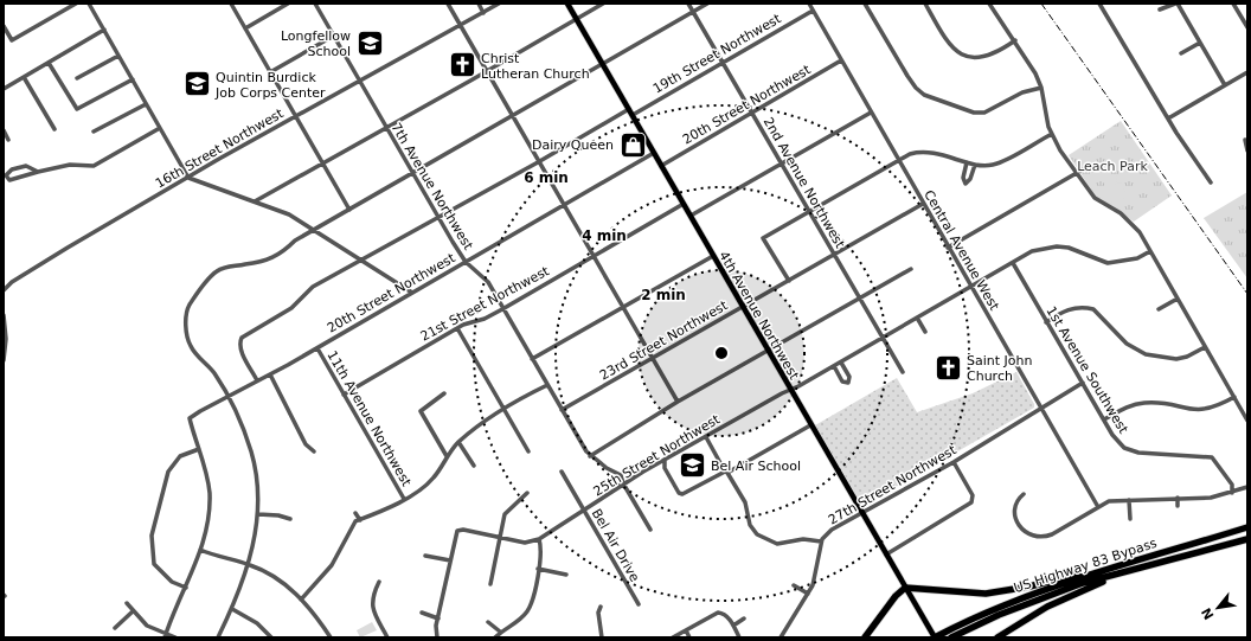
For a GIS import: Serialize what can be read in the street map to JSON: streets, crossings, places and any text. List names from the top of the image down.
{
  "streets": {
    "highway": ["US Highway 83 Bypass"],
    "main road": ["4th Avenue Northwest"],
    "street": [
      "19th Street Northwest",
      "20th Street Northwest",
      "16th Street Northwest",
      "2nd Avenue Northwest",
      "7th Avenue Northwest",
      "Central Avenue West",
      "21st Street Northwest",
      "23rd Street Northwest",
      "1st Avenue Southwest",
      "11th Avenue Northwest",
      "25th Street Northwest",
      "27th Street Northwest",
      "Bel Air Drive"
    ]
  },
  "crossings": [
    ["19th Street Northwest", "2nd Avenue Northwest"],
    ["19th Street Northwest", "Central Avenue West"],
    ["19th Street Northwest", "4th Avenue Northwest"],
    ["20th Street Northwest", "2nd Avenue Northwest"],
    ["20th Street Northwest", "7th Avenue Northwest"],
    ["20th Street Northwest", "Central Avenue West"],
    ["20th Street Northwest", "4th Avenue Northwest"],
    ["20th Street Northwest", "11th Avenue Northwest"],
    ["16th Street Northwest", "7th Avenue Northwest"],
    ["2nd Avenue Northwest", "23rd Street Northwest"],
    ["2nd Avenue Northwest", "25th Street Northwest"],
    ["7th Avenue Northwest", "21st Street Northwest"],
    ["7th Avenue Northwest", "23rd Street Northwest"],
    ["7th Avenue Northwest", "25th Street Northwest"],
    ["Central Avenue West", "23rd Street Northwest"],
    ["Central Avenue West", "25th Street Northwest"],
    ["Central Avenue West", "27th Street Northwest"],
    ["21st Street Northwest", "4th Avenue Northwest"],
    ["21st Street Northwest", "11th Avenue Northwest"],
    ["4th Avenue Northwest", "23rd Street Northwest"],
    ["4th Avenue Northwest", "25th Street Northwest"],
    ["4th Avenue Northwest", "27th Street Northwest"],
    ["4th Avenue Northwest", "US Highway 83 Bypass"],
    ["1st Avenue Southwest", "25th Street Northwest"],
    ["1st Avenue Southwest", "27th Street Northwest"],
    ["25th Street Northwest", "Bel Air Drive"]
  ],
  "parks": ["Leach Park"],
  "places": {
    "school or university": ["Longfellow School", "Quintin Burdick Job Corps Center", "Bel Air School"],
    "church": ["Christ Lutheran Church", "Saint John Church"],
    "shop": ["Dairy Queen"]
  },
  "north": "bottom left",
  "rings": ["6 min", "4 min", "2 min"]
}
